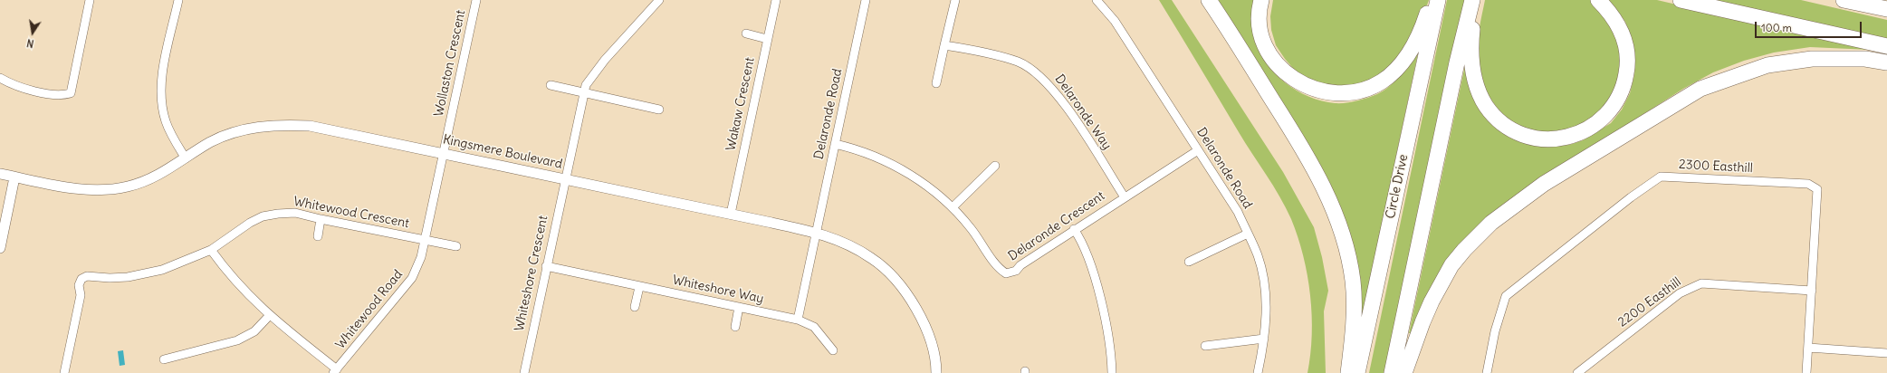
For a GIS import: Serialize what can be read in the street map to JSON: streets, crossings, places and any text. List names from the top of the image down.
{
  "streets": {
    "highway": ["Circle Drive"],
    "street": [
      "Wollaston Crescent",
      "Wakaw Crescent",
      "Delaronde Way",
      "Delaronde Road",
      "Kingsmere Boulevard",
      "2300 Easthill",
      "Whitewood Crescent",
      "Delaronde Crescent",
      "Whiteshore Crescent",
      "Whiteshore Way",
      "2200 Easthill",
      "Whitewood Road"
    ]
  },
  "crossings": [
    ["Wollaston Crescent", "Kingsmere Boulevard"],
    ["Wollaston Crescent", "Whitewood Road"],
    ["Wakaw Crescent", "Kingsmere Boulevard"],
    ["Delaronde Way", "Delaronde Crescent"],
    ["Delaronde Road", "Kingsmere Boulevard"],
    ["Delaronde Road", "Delaronde Crescent"],
    ["Kingsmere Boulevard", "Whiteshore Crescent"],
    ["Kingsmere Boulevard", "Whitewood Road"],
    ["2300 Easthill", "2200 Easthill"],
    ["Whitewood Crescent", "Whitewood Road"],
    ["Whiteshore Crescent", "Whiteshore Way"]
  ],
  "scale_bar": "100 m",
  "north": "bottom"
}
